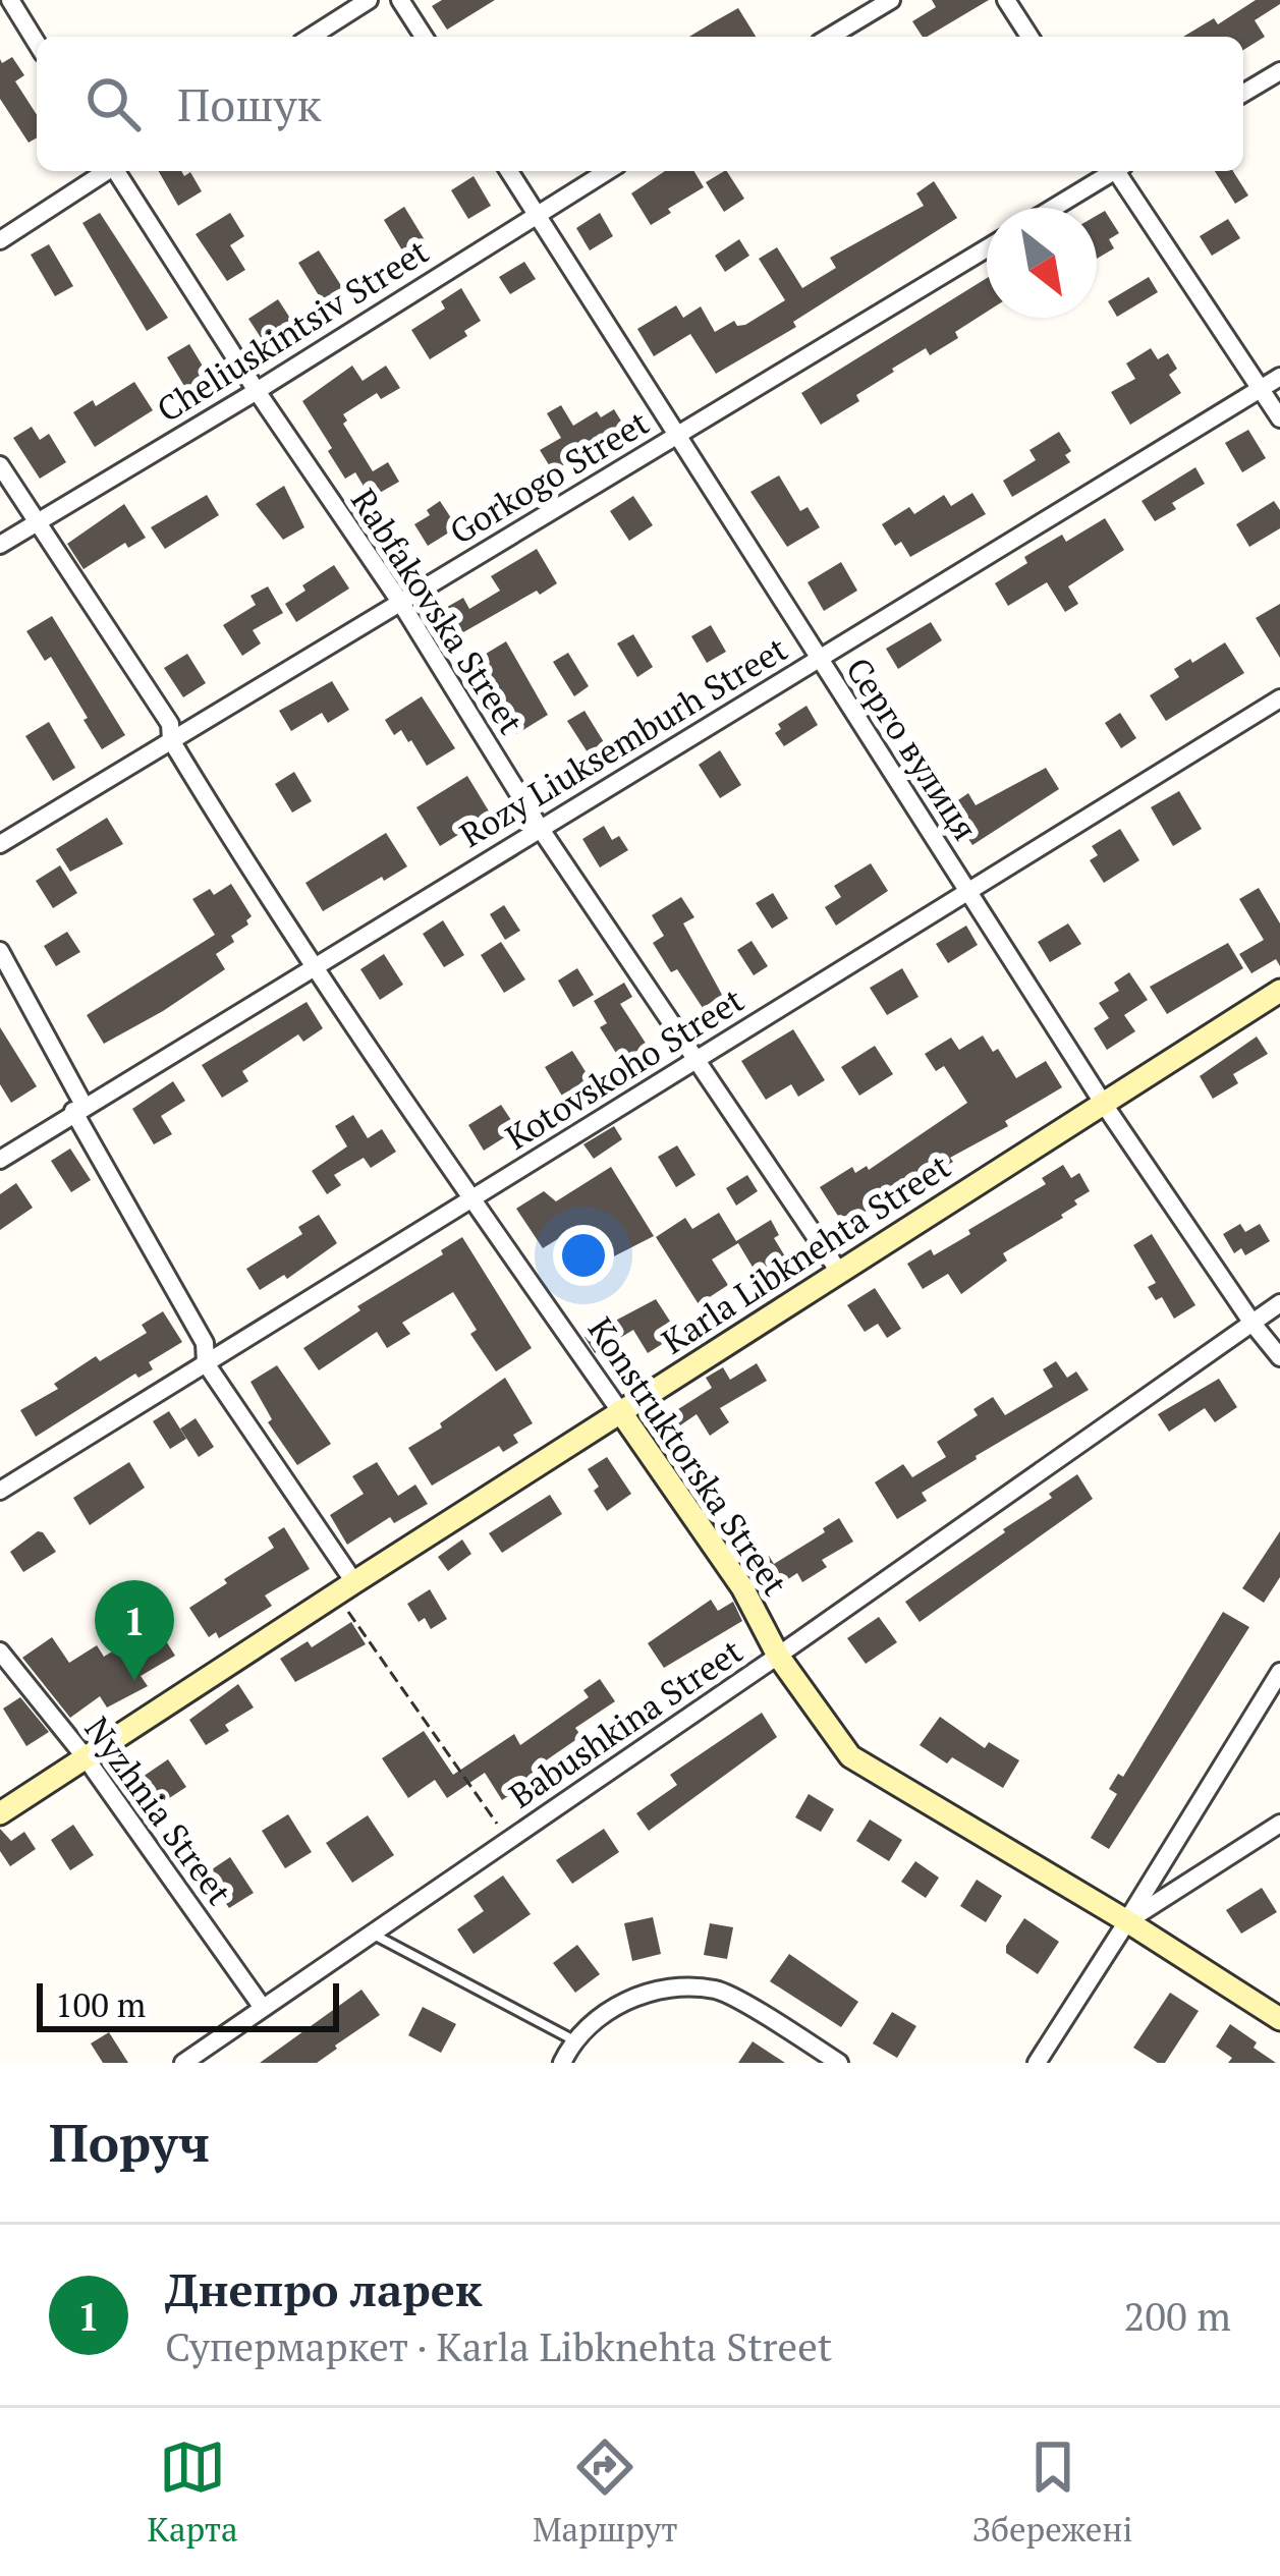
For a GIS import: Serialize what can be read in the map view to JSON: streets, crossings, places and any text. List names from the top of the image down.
{
  "streets": {
    "street": [
      "Cheliuskintsiv Street",
      "Gorkogo Street",
      "Rabfakovska Street",
      "Rozy Liuksemburh Street",
      "Серго вулиця",
      "Kotovskoho Street",
      "Karla Libknehta Street",
      "Konstruktorska Street",
      "Babushkina Street",
      "Nyzhnia Street"
    ]
  },
  "crossings": [
    ["Cheliuskintsiv Street", "Rabfakovska Street"],
    ["Cheliuskintsiv Street", "Серго вулиця"],
    ["Cheliuskintsiv Street", "Konstruktorska Street"],
    ["Gorkogo Street", "Rabfakovska Street"],
    ["Gorkogo Street", "Серго вулиця"],
    ["Gorkogo Street", "Konstruktorska Street"],
    ["Rabfakovska Street", "Rozy Liuksemburh Street"],
    ["Rabfakovska Street", "Kotovskoho Street"],
    ["Rabfakovska Street", "Karla Libknehta Street"],
    ["Rozy Liuksemburh Street", "Серго вулиця"],
    ["Rozy Liuksemburh Street", "Konstruktorska Street"],
    ["Серго вулиця", "Kotovskoho Street"],
    ["Серго вулиця", "Karla Libknehta Street"],
    ["Серго вулиця", "Babushkina Street"],
    ["Kotovskoho Street", "Konstruktorska Street"],
    ["Karla Libknehta Street", "Konstruktorska Street"],
    ["Karla Libknehta Street", "Nyzhnia Street"],
    ["Konstruktorska Street", "Babushkina Street"],
    ["Babushkina Street", "Nyzhnia Street"]
  ],
  "scale_bar": "100 m",
  "north": "bottom right",
  "page": {
    "search": "Пошук",
    "pins": "1",
    "scale": "100 m",
    "heading": "Поруч",
    "list": [
      {
        "mark": "1",
        "name": "Днепро ларек",
        "note": "Супермаркет · Karla Libknehta Street",
        "value": "200 m"
      }
    ],
    "nav": ["Карта", "Маршрут", "Збережені"]
  }
}
